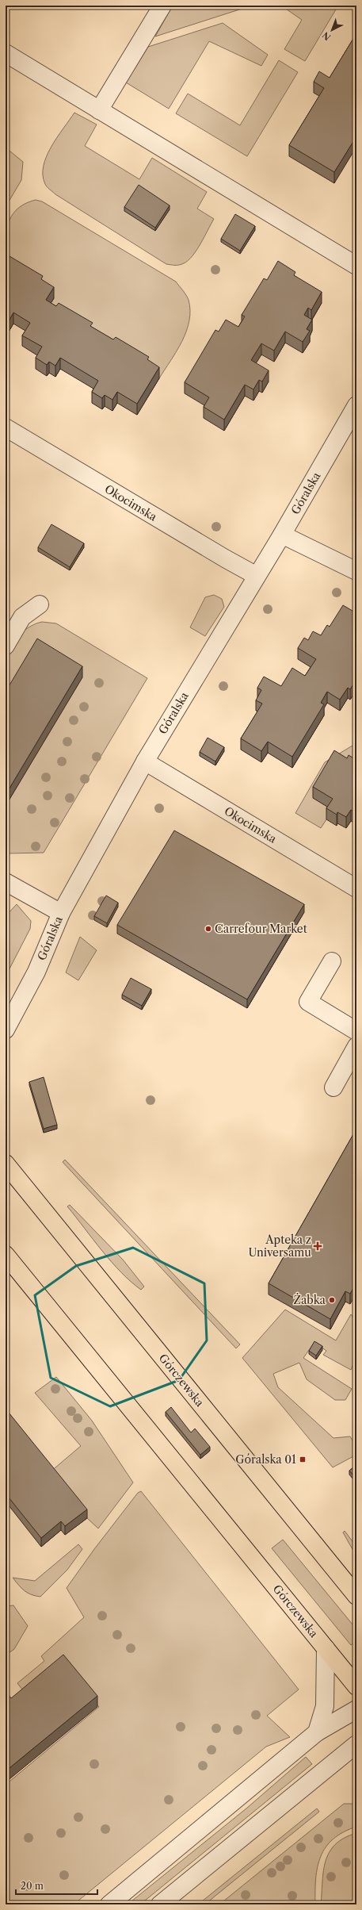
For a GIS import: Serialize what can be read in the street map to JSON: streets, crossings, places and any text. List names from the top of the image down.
{
  "streets": {
    "main road": ["Górczewska"],
    "street": ["Góralska", "Okocimska"]
  },
  "crossings": [
    ["Góralska", "Okocimska"]
  ],
  "places": {
    "other": ["Carrefour Market", "Żabka"],
    "health": ["Apteka z Universamu"],
    "transit": ["Góralska 01"]
  },
  "scale_bar": "20 m",
  "north": "bottom left"
}
